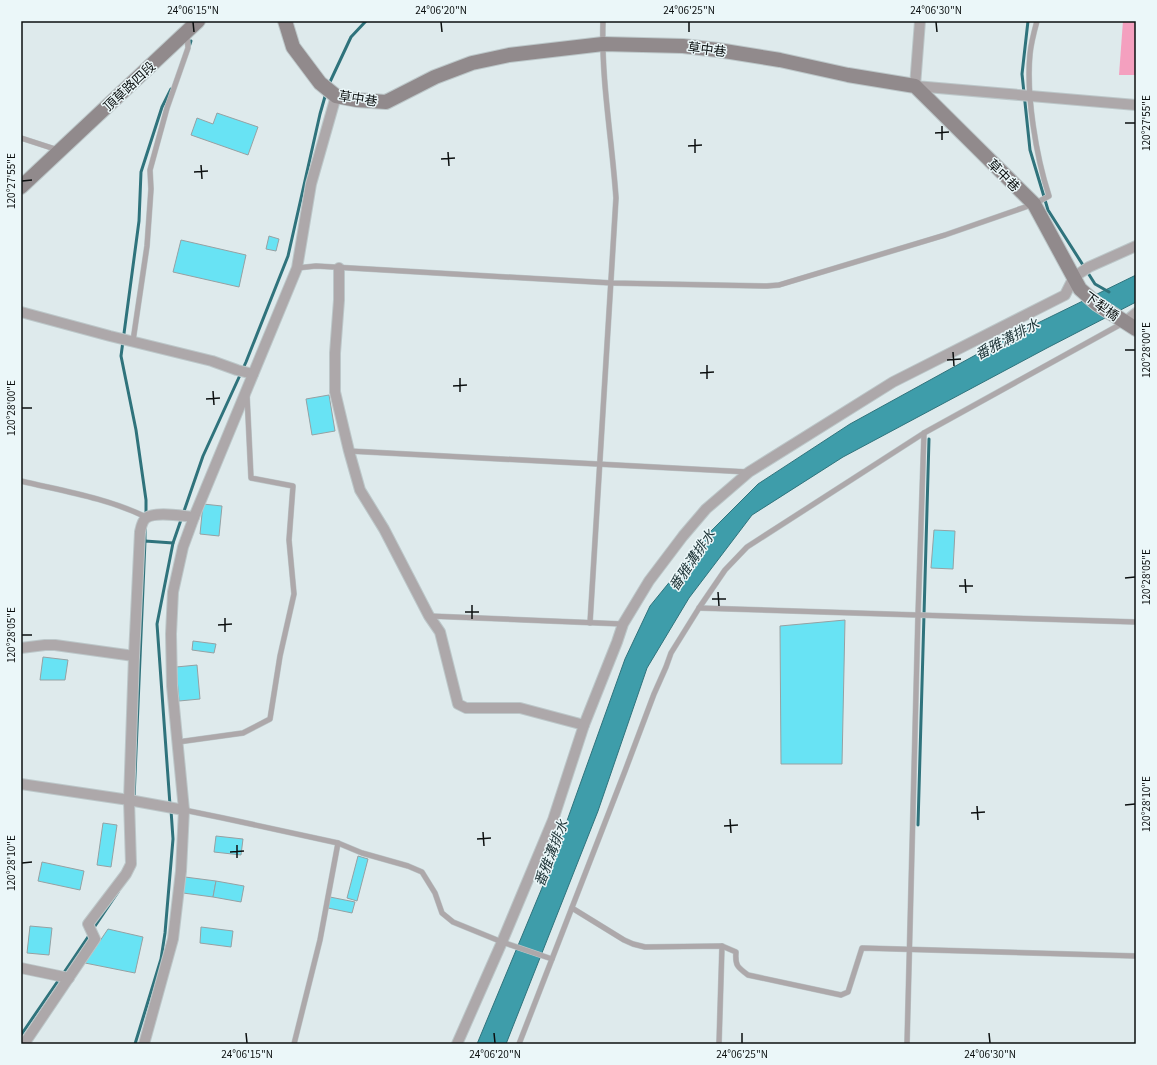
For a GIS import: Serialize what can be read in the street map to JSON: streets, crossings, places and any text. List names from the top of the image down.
{
  "streets": {
    "street": ["草中巷", "頂草路四段", "下犁橋"]
  },
  "crossings": [
    ["草中巷", "下犁橋"]
  ],
  "water": ["番雅溝排水"],
  "coordinates": [
    "24°06'15\"N",
    "24°06'20\"N",
    "24°06'25\"N",
    "24°06'30\"N",
    "120°27'55\"E",
    "120°28'00\"E",
    "120°28'05\"E",
    "120°28'10\"E"
  ]
}
